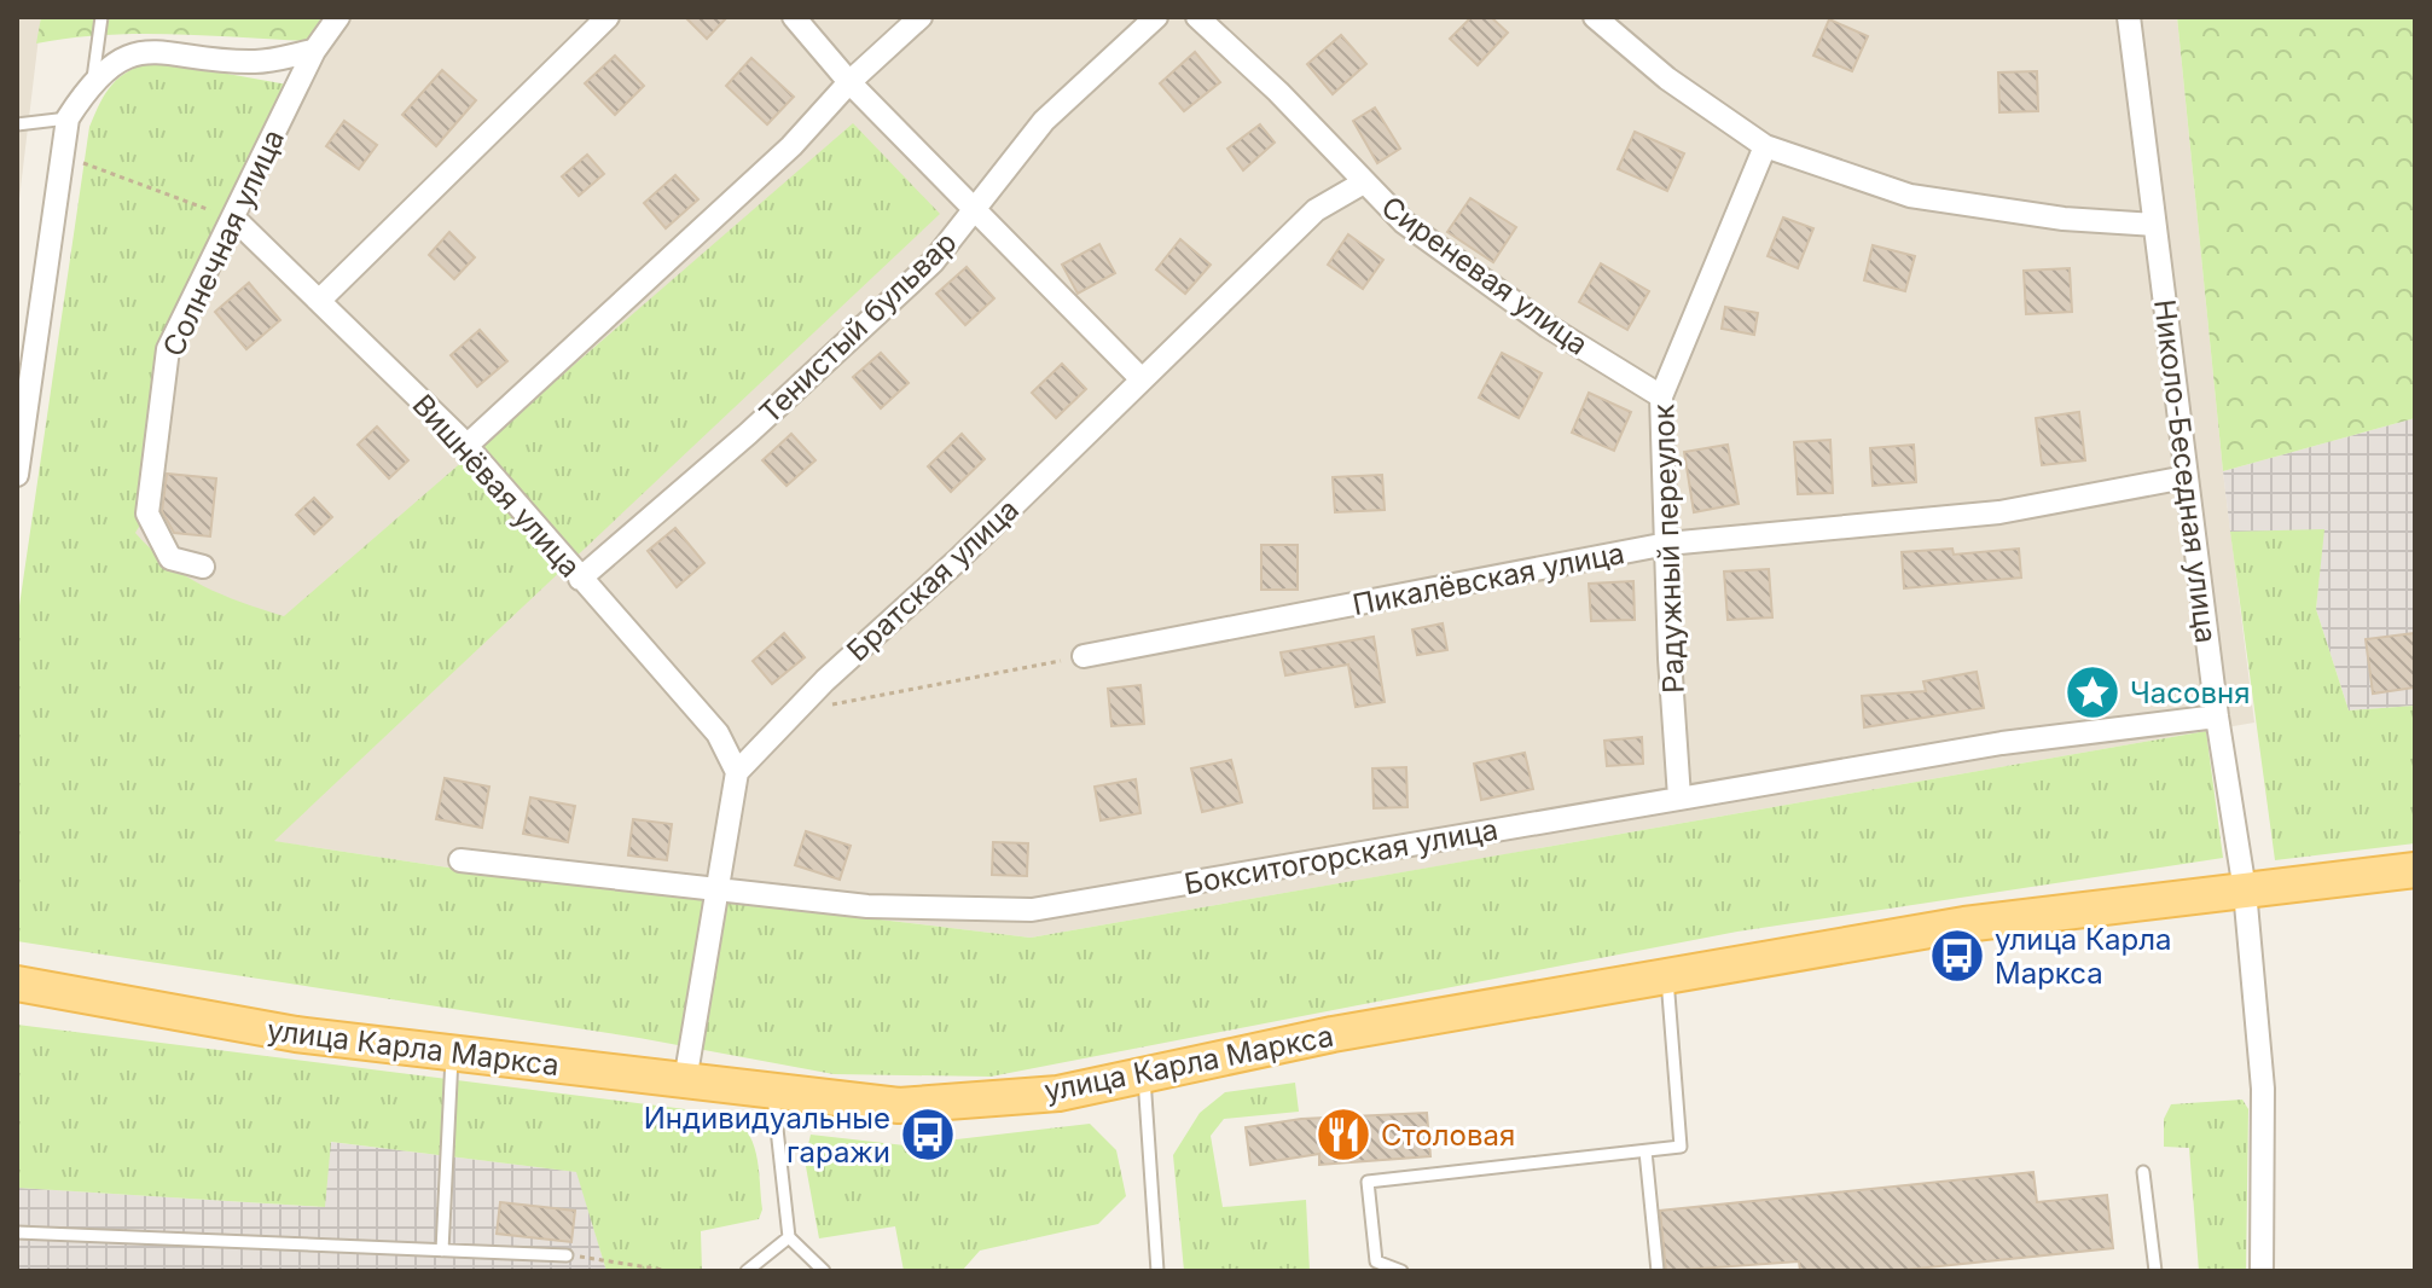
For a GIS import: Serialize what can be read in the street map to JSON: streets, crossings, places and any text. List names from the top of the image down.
{
  "streets": {
    "main road": ["улица Карла Маркса"],
    "street": [
      "Солнечная улица",
      "Сиреневая улица",
      "Тенистый бульвар",
      "Николо-Беседная улица",
      "Вишнёвая улица",
      "Радужный переулок",
      "Пикалёвская улица",
      "Братская улица",
      "Бокситогорская улица"
    ]
  },
  "crossings": [
    ["Солнечная улица", "Вишнёвая улица"],
    ["Сиреневая улица", "Радужный переулок"],
    ["Сиреневая улица", "Братская улица"],
    ["Тенистый бульвар", "Вишнёвая улица"],
    ["Николо-Беседная улица", "Пикалёвская улица"],
    ["Николо-Беседная улица", "Бокситогорская улица"],
    ["Николо-Беседная улица", "улица Карла Маркса"],
    ["Вишнёвая улица", "Братская улица"],
    ["Радужный переулок", "Пикалёвская улица"],
    ["Радужный переулок", "Бокситогорская улица"]
  ],
  "places": {
    "place": ["Часовня"],
    "bus stop": ["улица Карла Маркса", "Индивидуальные гаражи"],
    "restaurant": ["Столовая"]
  }
}
